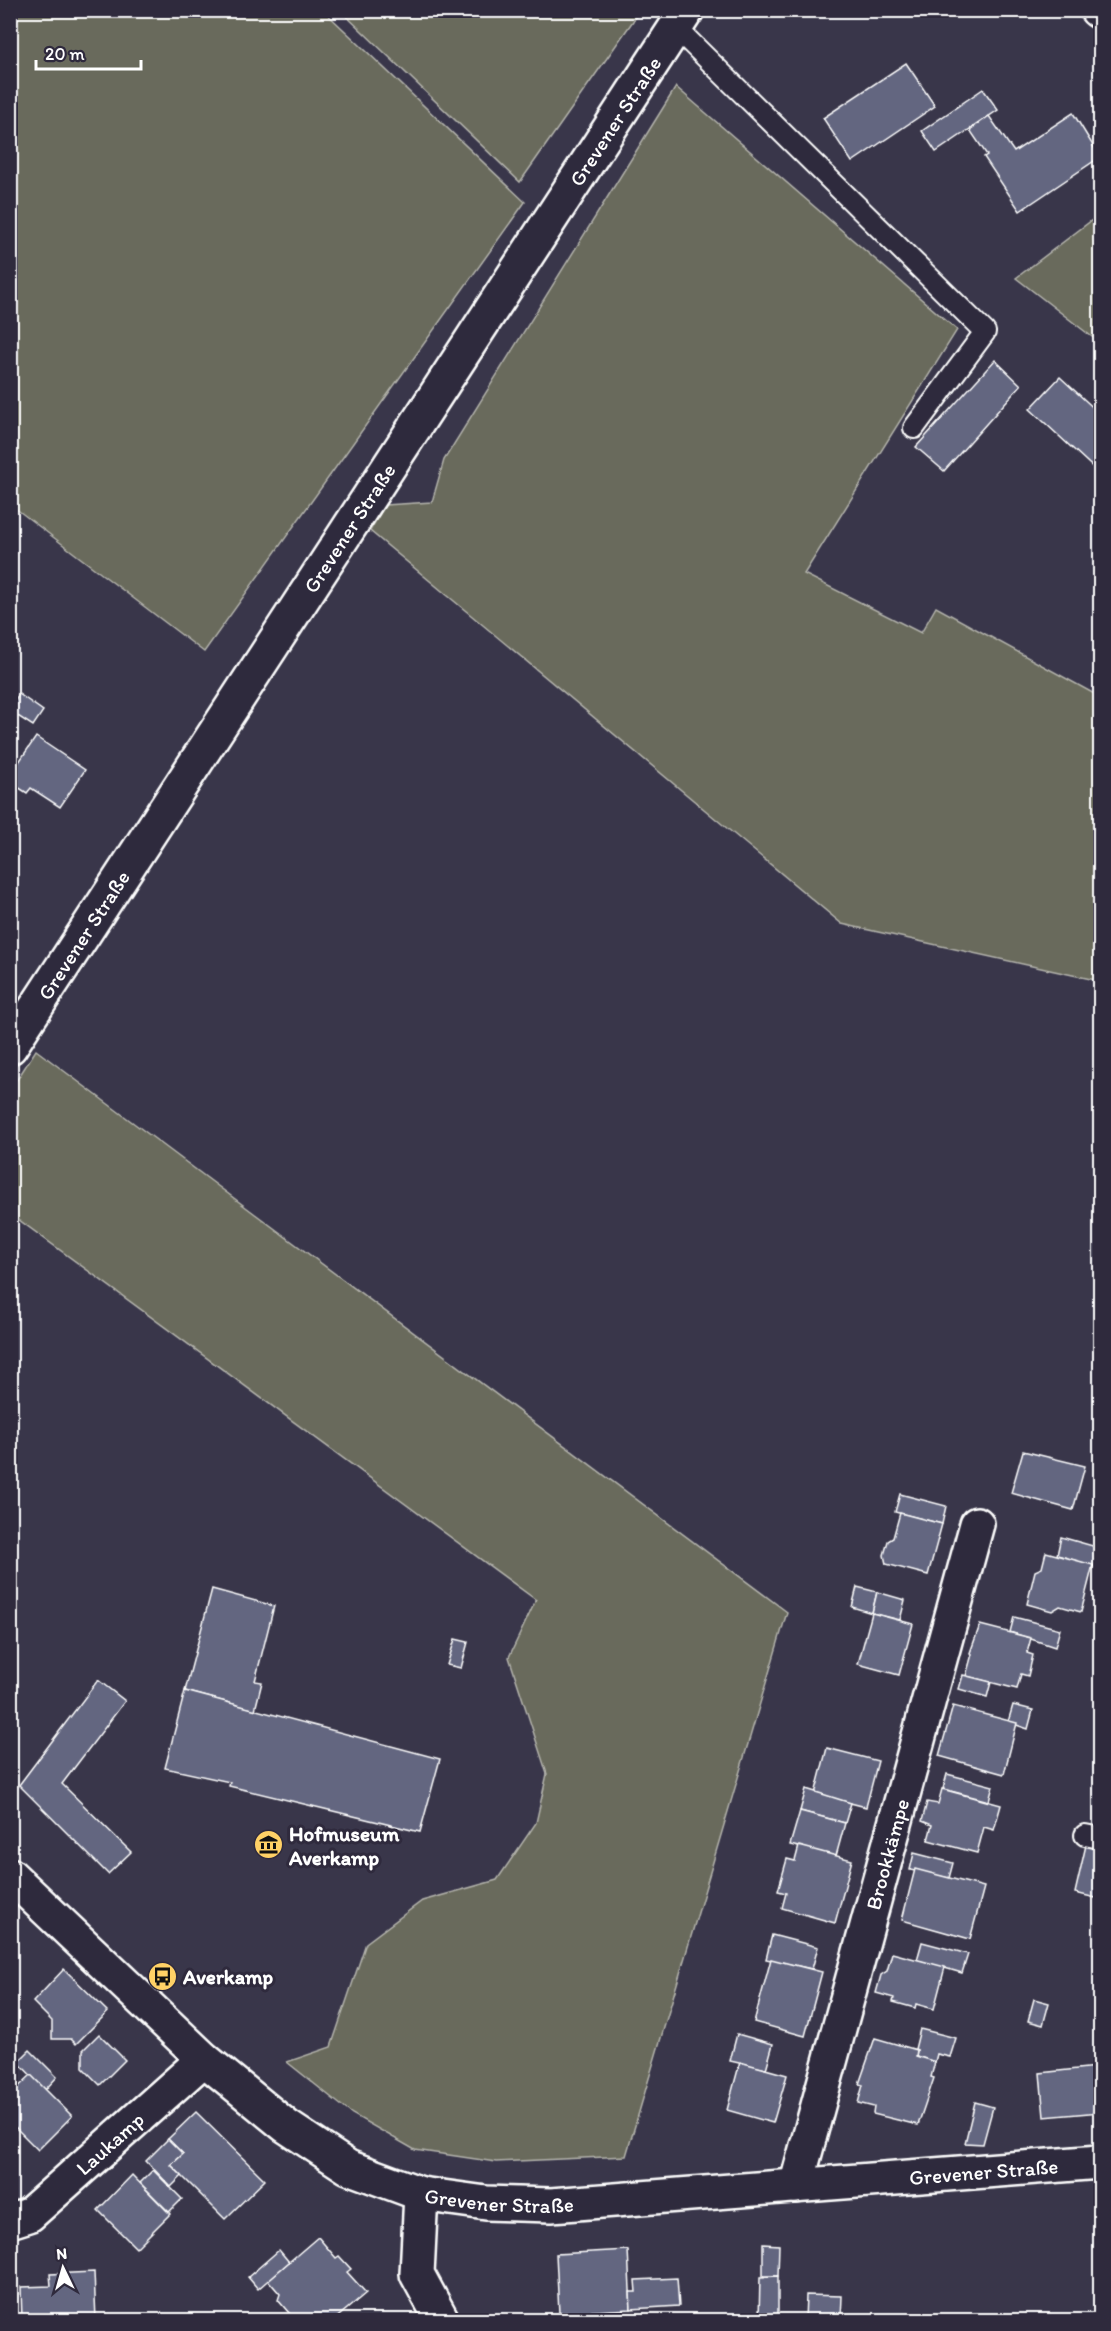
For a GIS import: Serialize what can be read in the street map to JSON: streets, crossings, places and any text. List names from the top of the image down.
{
  "streets": {
    "street": ["Grevener Straße", "Brookkämpe", "Laukamp"]
  },
  "crossings": [
    ["Grevener Straße", "Brookkämpe"],
    ["Grevener Straße", "Laukamp"]
  ],
  "places": {
    "museum": ["Hofmuseum Averkamp"],
    "bus stop": ["Averkamp"]
  },
  "scale_bar": "20 m",
  "north": "top"
}
